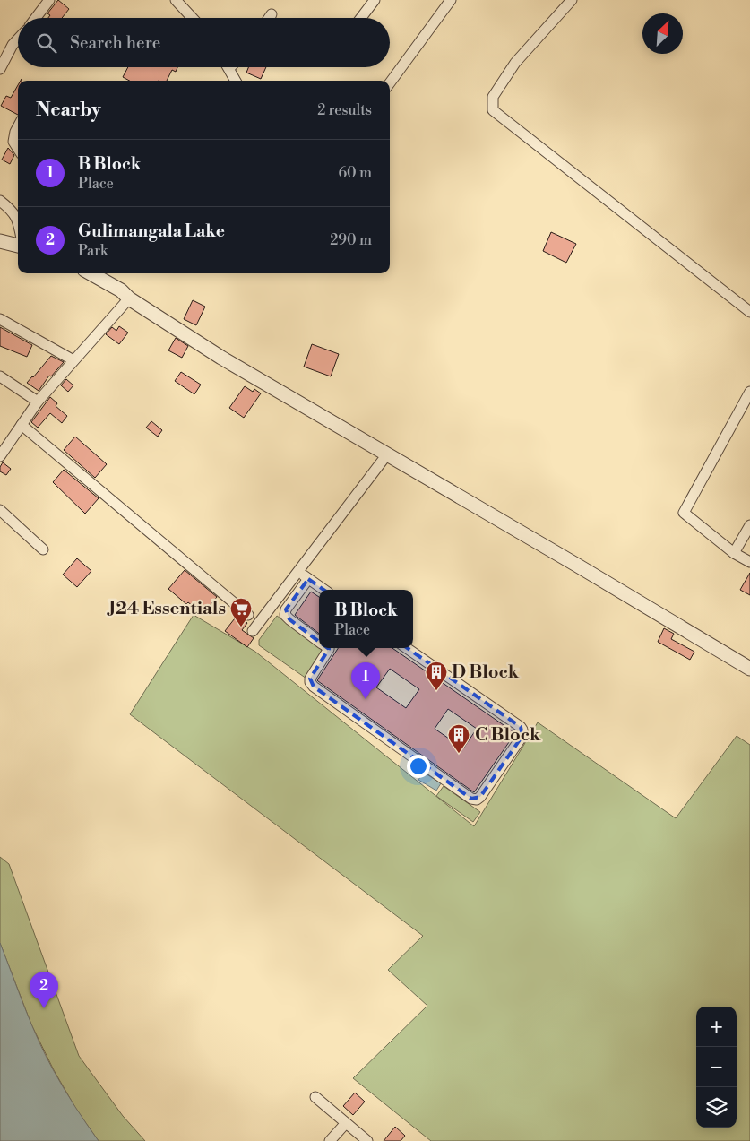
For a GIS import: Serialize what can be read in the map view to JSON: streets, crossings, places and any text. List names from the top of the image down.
{
  "places": {
    "supermarket": ["J24 Essentials"],
    "building": ["D Block", "C Block"]
  },
  "north": "top right",
  "page": {
    "search": "Search here",
    "heading": ["Nearby", "2 results"],
    "list": [
      {
        "mark": "1",
        "name": "B Block",
        "note": "Place",
        "value": "60 m"
      },
      {
        "mark": "2",
        "name": "Gulimangala Lake",
        "note": "Park",
        "value": "290 m"
      }
    ],
    "popup": ["B Block", "Place"],
    "pins": ["1", "2"],
    "map_buttons": ["+", "−"]
  }
}
